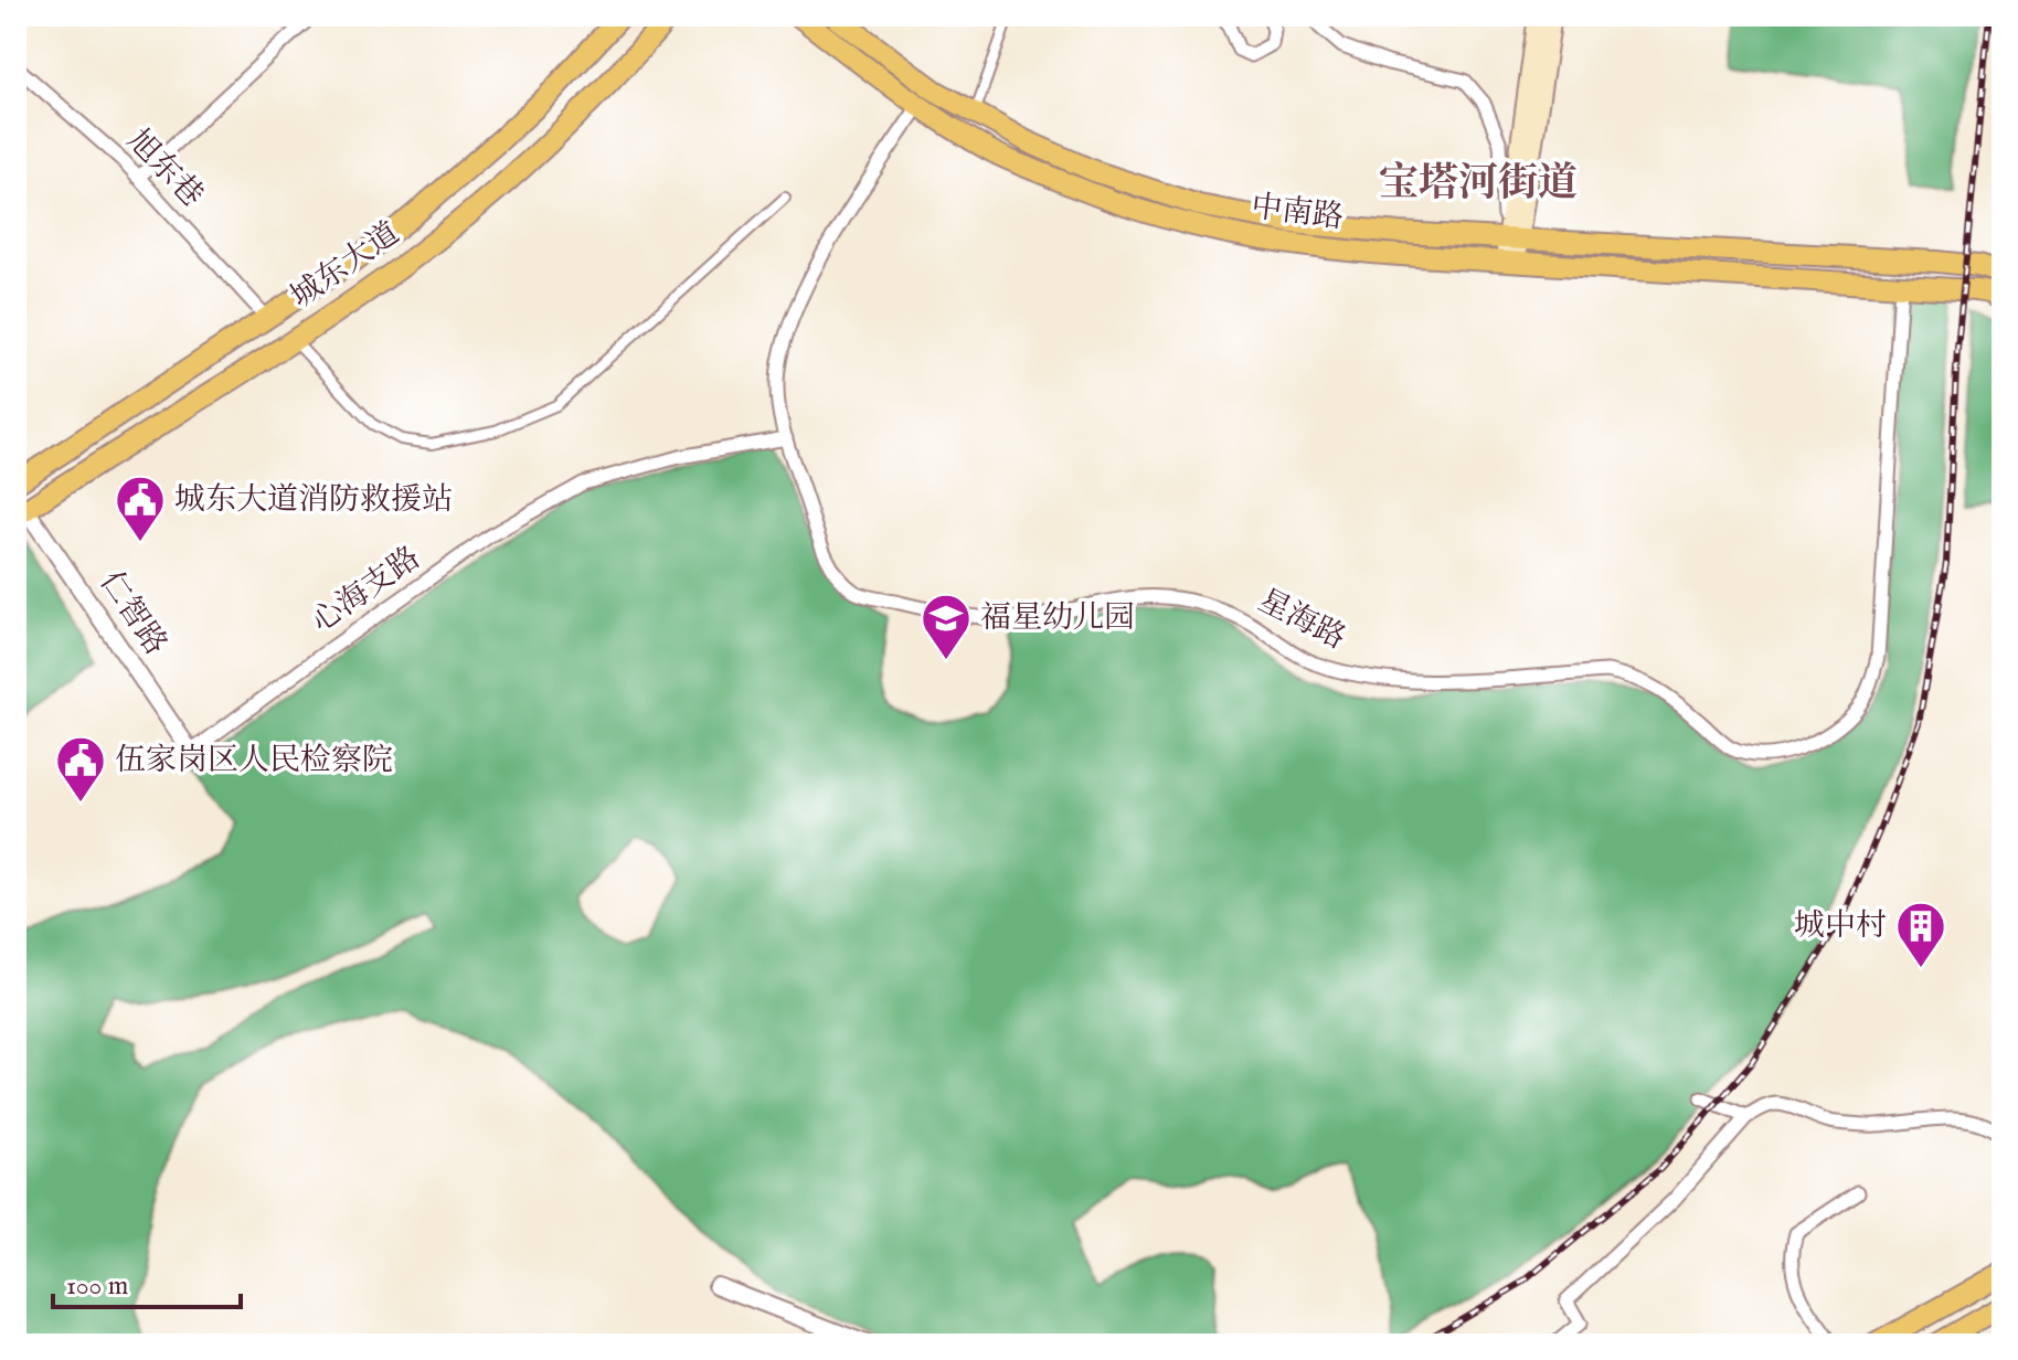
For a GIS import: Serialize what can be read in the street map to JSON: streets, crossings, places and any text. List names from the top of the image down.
{
  "streets": {
    "main road": ["中南路", "城东大道"],
    "street": [
      "旭东巷",
      "心海支路",
      "仁智路",
      "星海路"
    ]
  },
  "crossings": [
    ["旭东巷", "城东大道"],
    ["中南路", "星海路"],
    ["城东大道", "仁智路"],
    ["心海支路", "仁智路"],
    ["心海支路", "星海路"]
  ],
  "districts": ["宝塔河街道"],
  "places": {
    "public building": ["城东大道消防救援站", "伍家岗区人民检察院"],
    "school or university": ["福星幼儿园"],
    "building": ["城中村"]
  },
  "scale_bar": "100 m"
}
